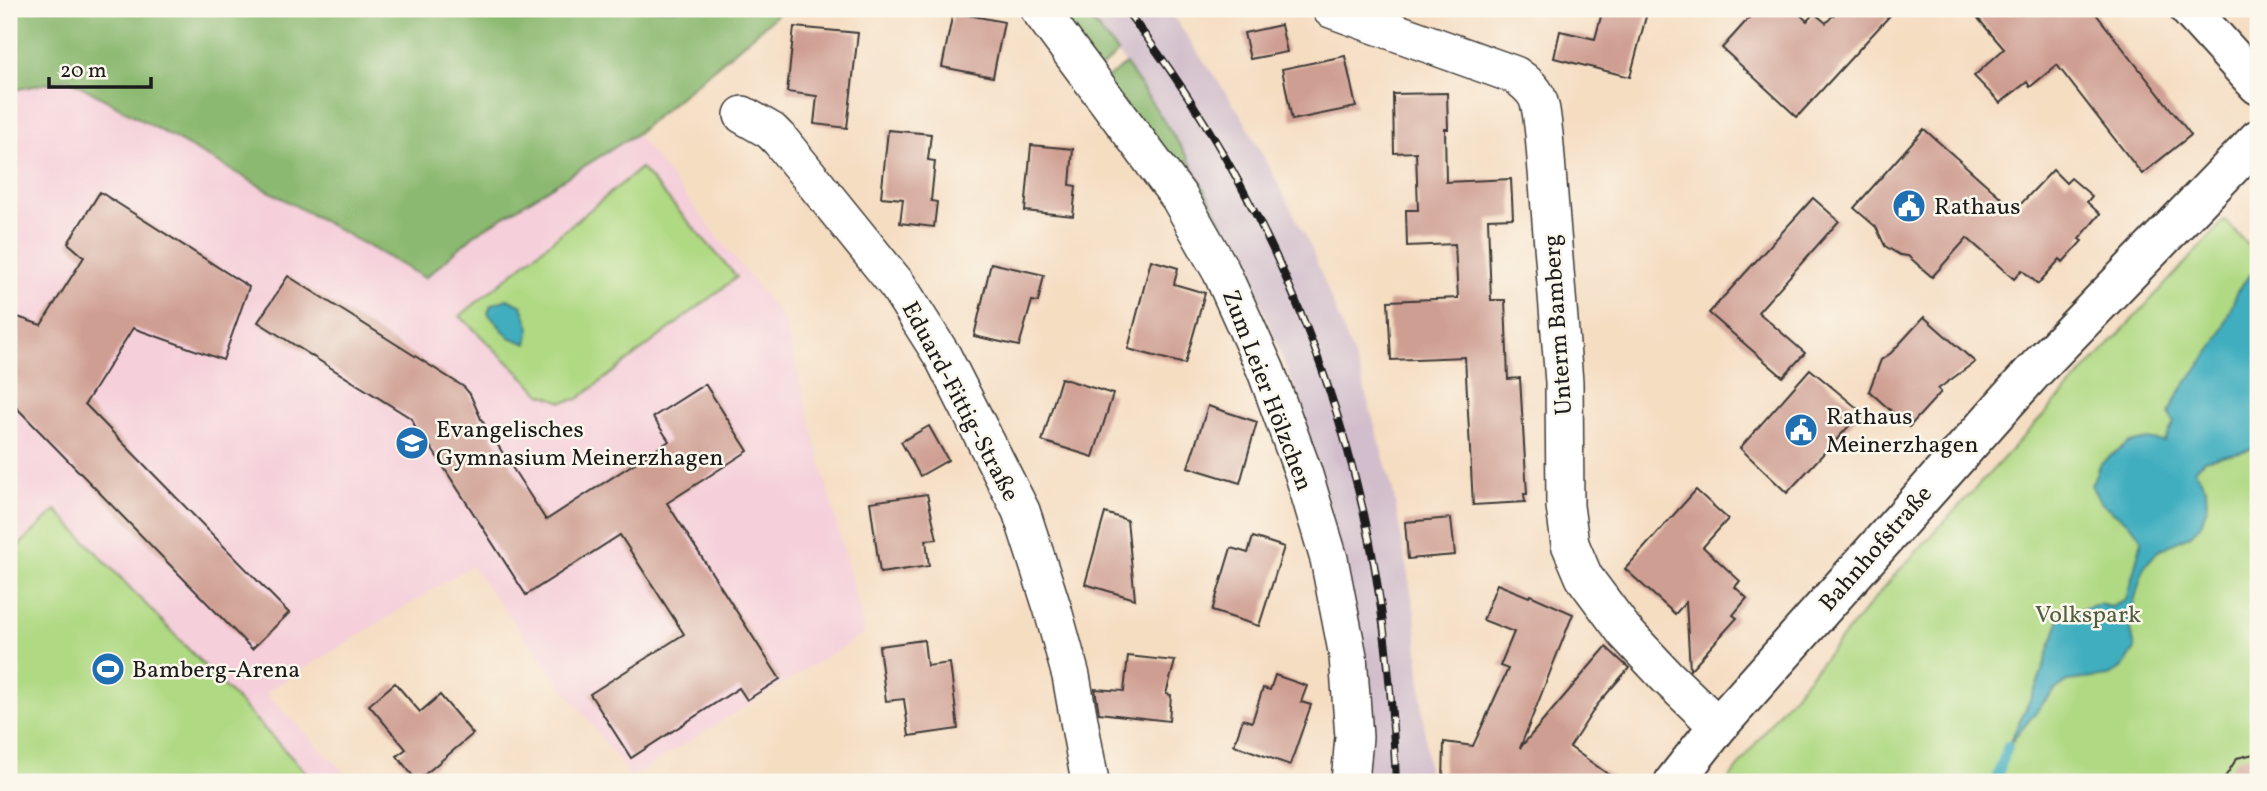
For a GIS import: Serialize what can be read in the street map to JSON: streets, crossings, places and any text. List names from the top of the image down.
{
  "streets": {
    "main road": ["Bahnhofstraße"],
    "street": ["Unterm Bamberg", "Zum Leier Hölzchen", "Eduard-Fittig-Straße"]
  },
  "crossings": [
    ["Unterm Bamberg", "Bahnhofstraße"]
  ],
  "parks": ["Volkspark"],
  "places": {
    "public building": ["Rathaus", "Rathaus Meinerzhagen"],
    "school or university": ["Evangelisches Gymnasium Meinerzhagen"],
    "sports": ["Bamberg-Arena"]
  },
  "scale_bar": "20 m"
}
